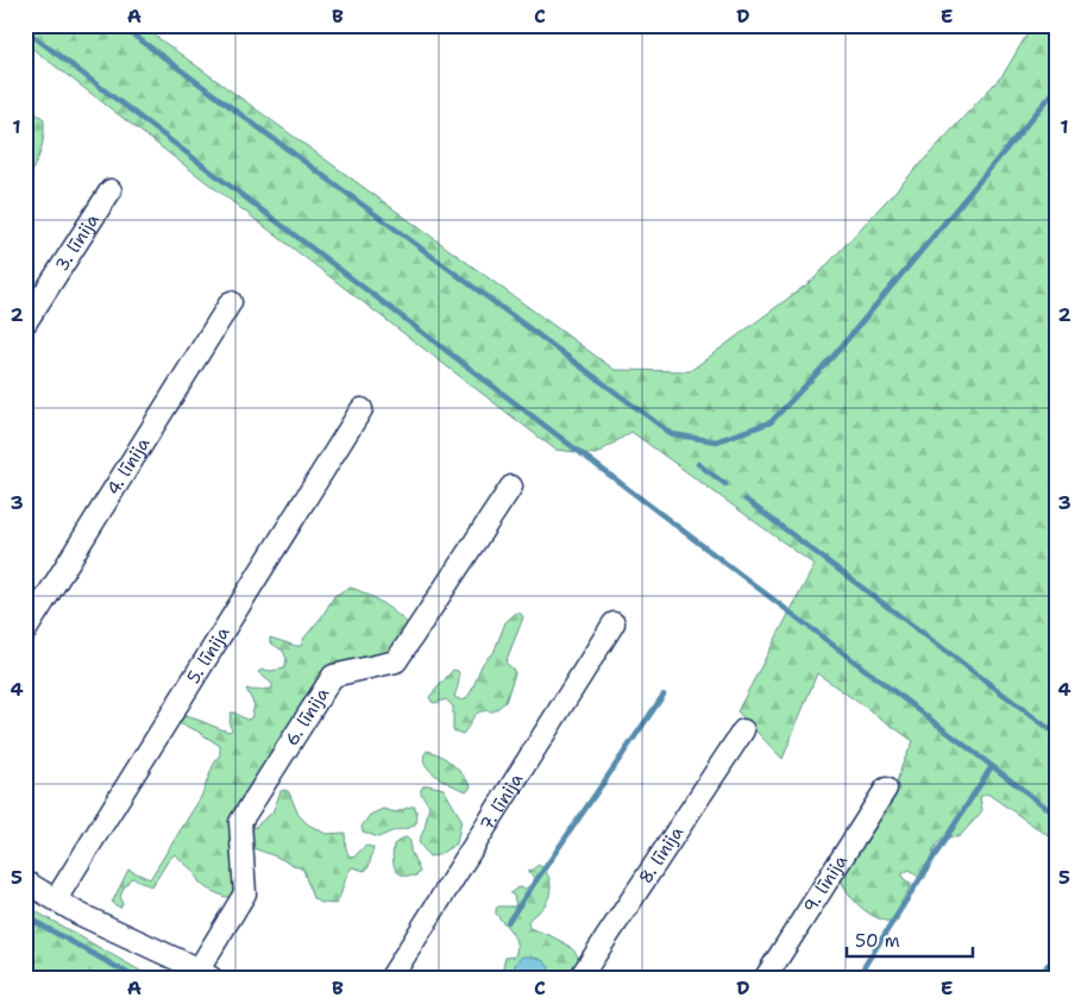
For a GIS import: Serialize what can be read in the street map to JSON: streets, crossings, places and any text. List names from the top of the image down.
{
  "streets": {
    "street": [
      "3. līnija",
      "4. līnija",
      "5. līnija",
      "6. līnija",
      "7. līnija",
      "8. līnija",
      "9. līnija"
    ]
  },
  "scale_bar": "50 m",
  "grid": {
    "columns": [
      "A",
      "B",
      "C",
      "D",
      "E"
    ],
    "rows": [
      "1",
      "2",
      "3",
      "4",
      "5"
    ]
  }
}
